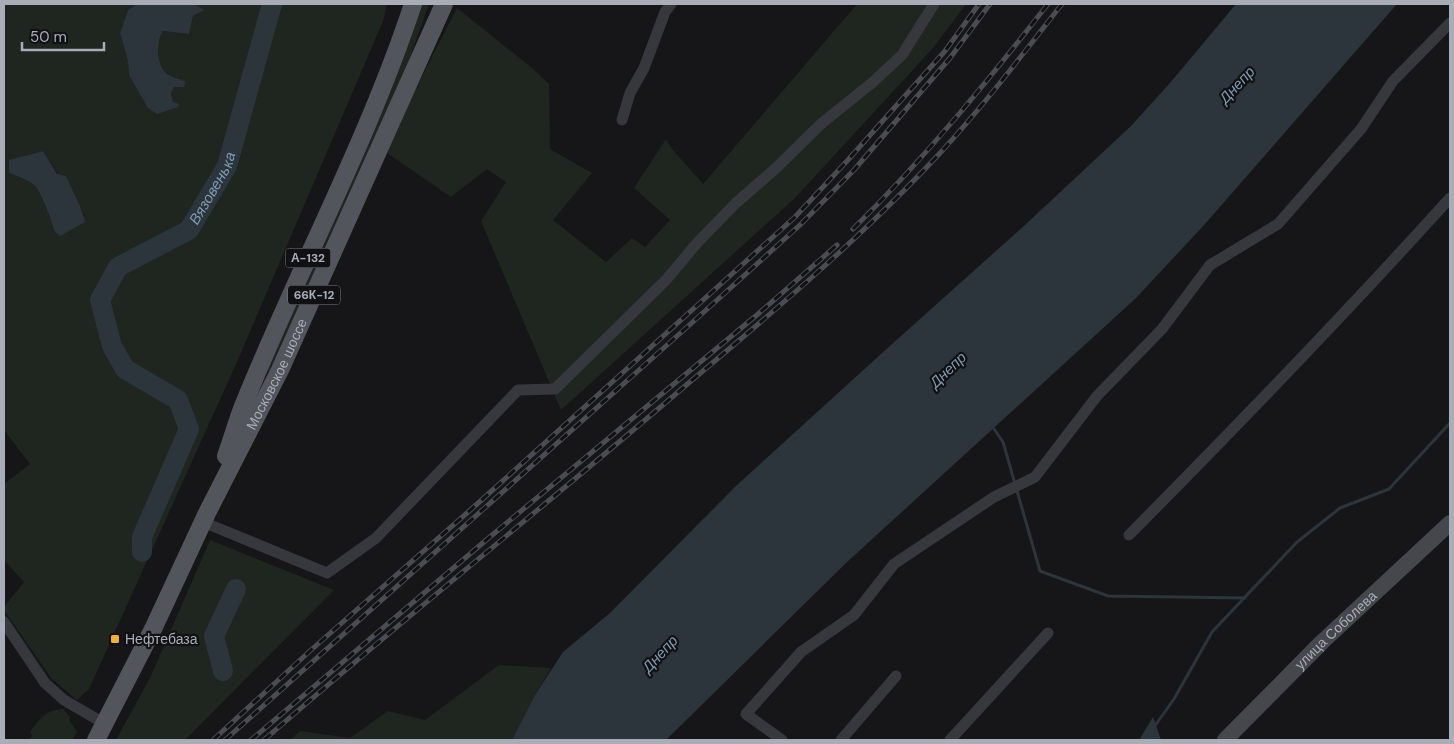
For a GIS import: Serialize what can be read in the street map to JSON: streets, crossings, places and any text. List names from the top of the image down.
{
  "streets": {
    "main road": ["А-132", "66К-12", "Московское шоссе"],
    "street": ["улица Соболева"]
  },
  "crossings": [
    ["А-132", "Московское шоссе"]
  ],
  "water": ["Днепр", "Вязовенька"],
  "places": {
    "transit": ["Нефтебаза"]
  },
  "scale_bar": "50 m"
}
